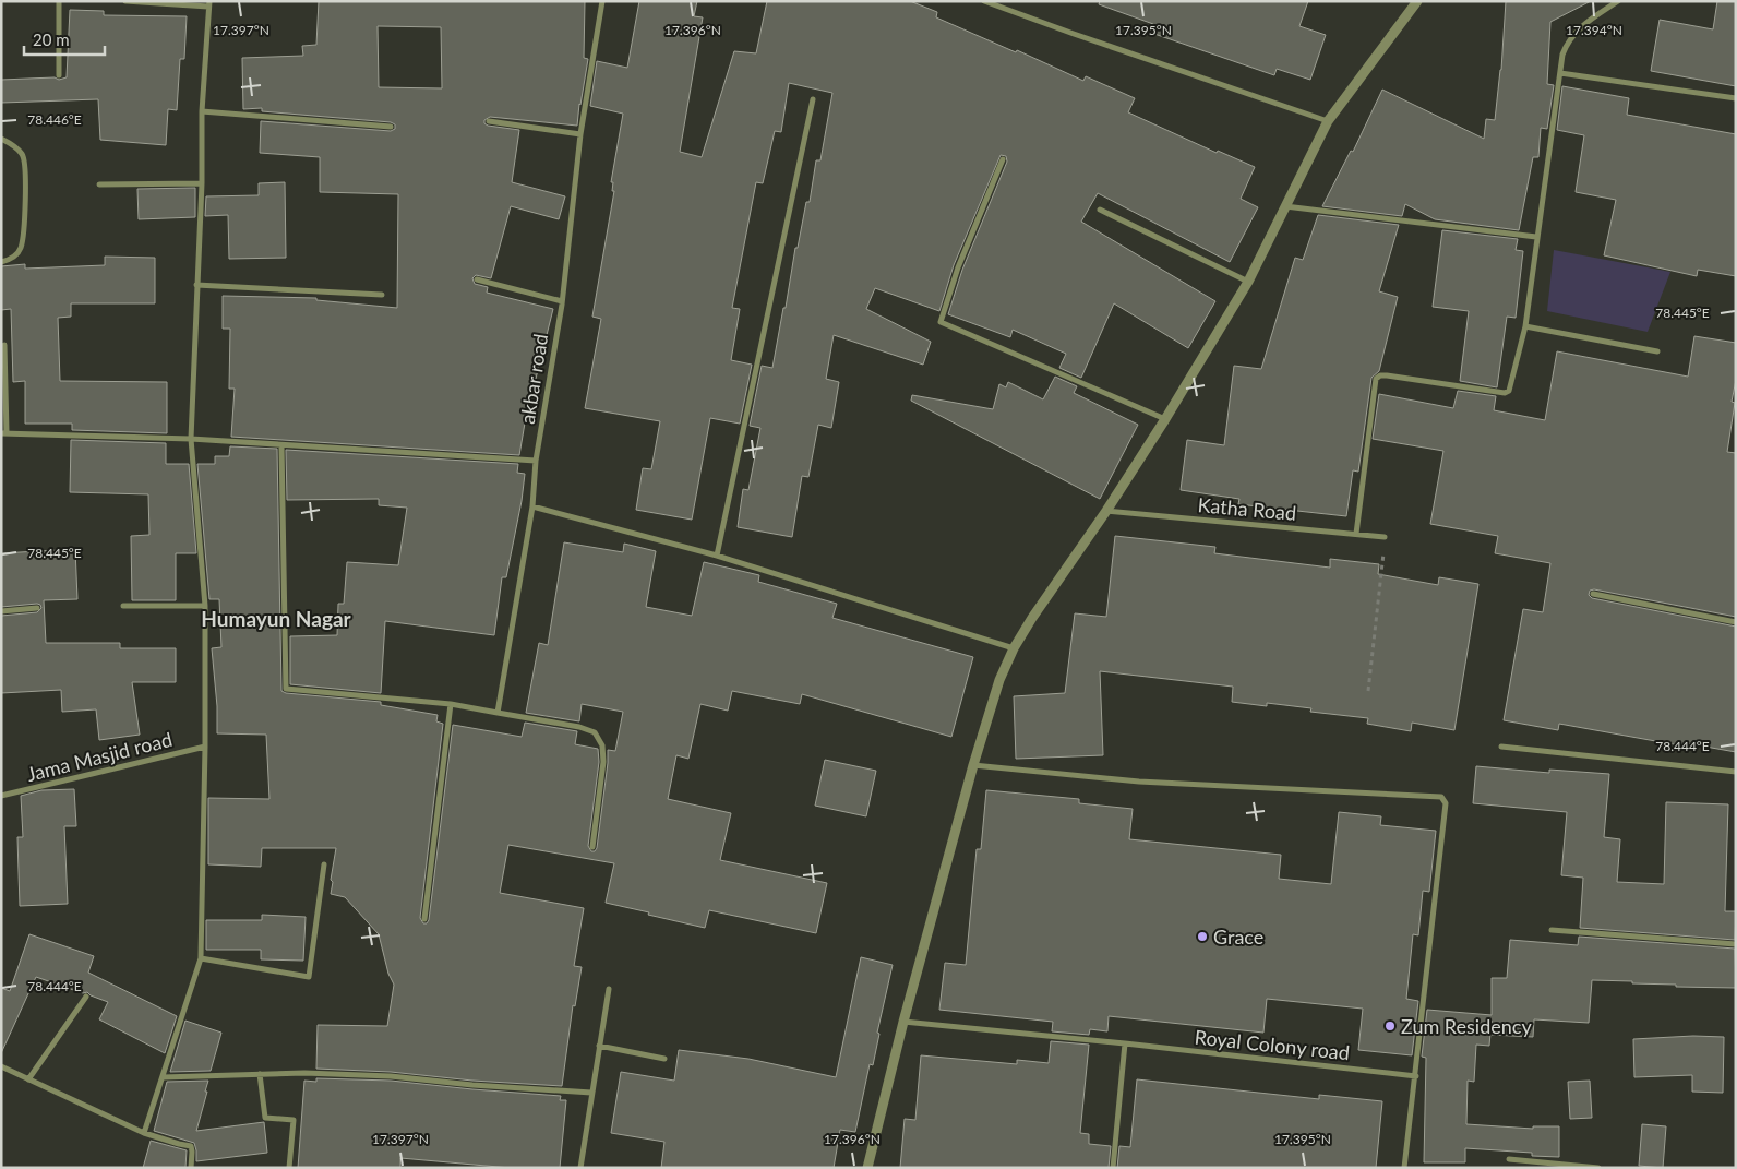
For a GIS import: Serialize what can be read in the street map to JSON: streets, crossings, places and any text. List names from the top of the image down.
{
  "streets": {
    "street": [
      "akbar road",
      "Katha Road",
      "Jama Masjid road",
      "Royal Colony road"
    ]
  },
  "districts": ["Humayun Nagar"],
  "places": ["Grace", "Zum Residency"],
  "scale_bar": "20 m",
  "coordinates": [
    "17.397°N",
    "17.396°N",
    "17.395°N",
    "17.394°N",
    "78.446°E",
    "78.445°E",
    "78.444°E"
  ]
}
